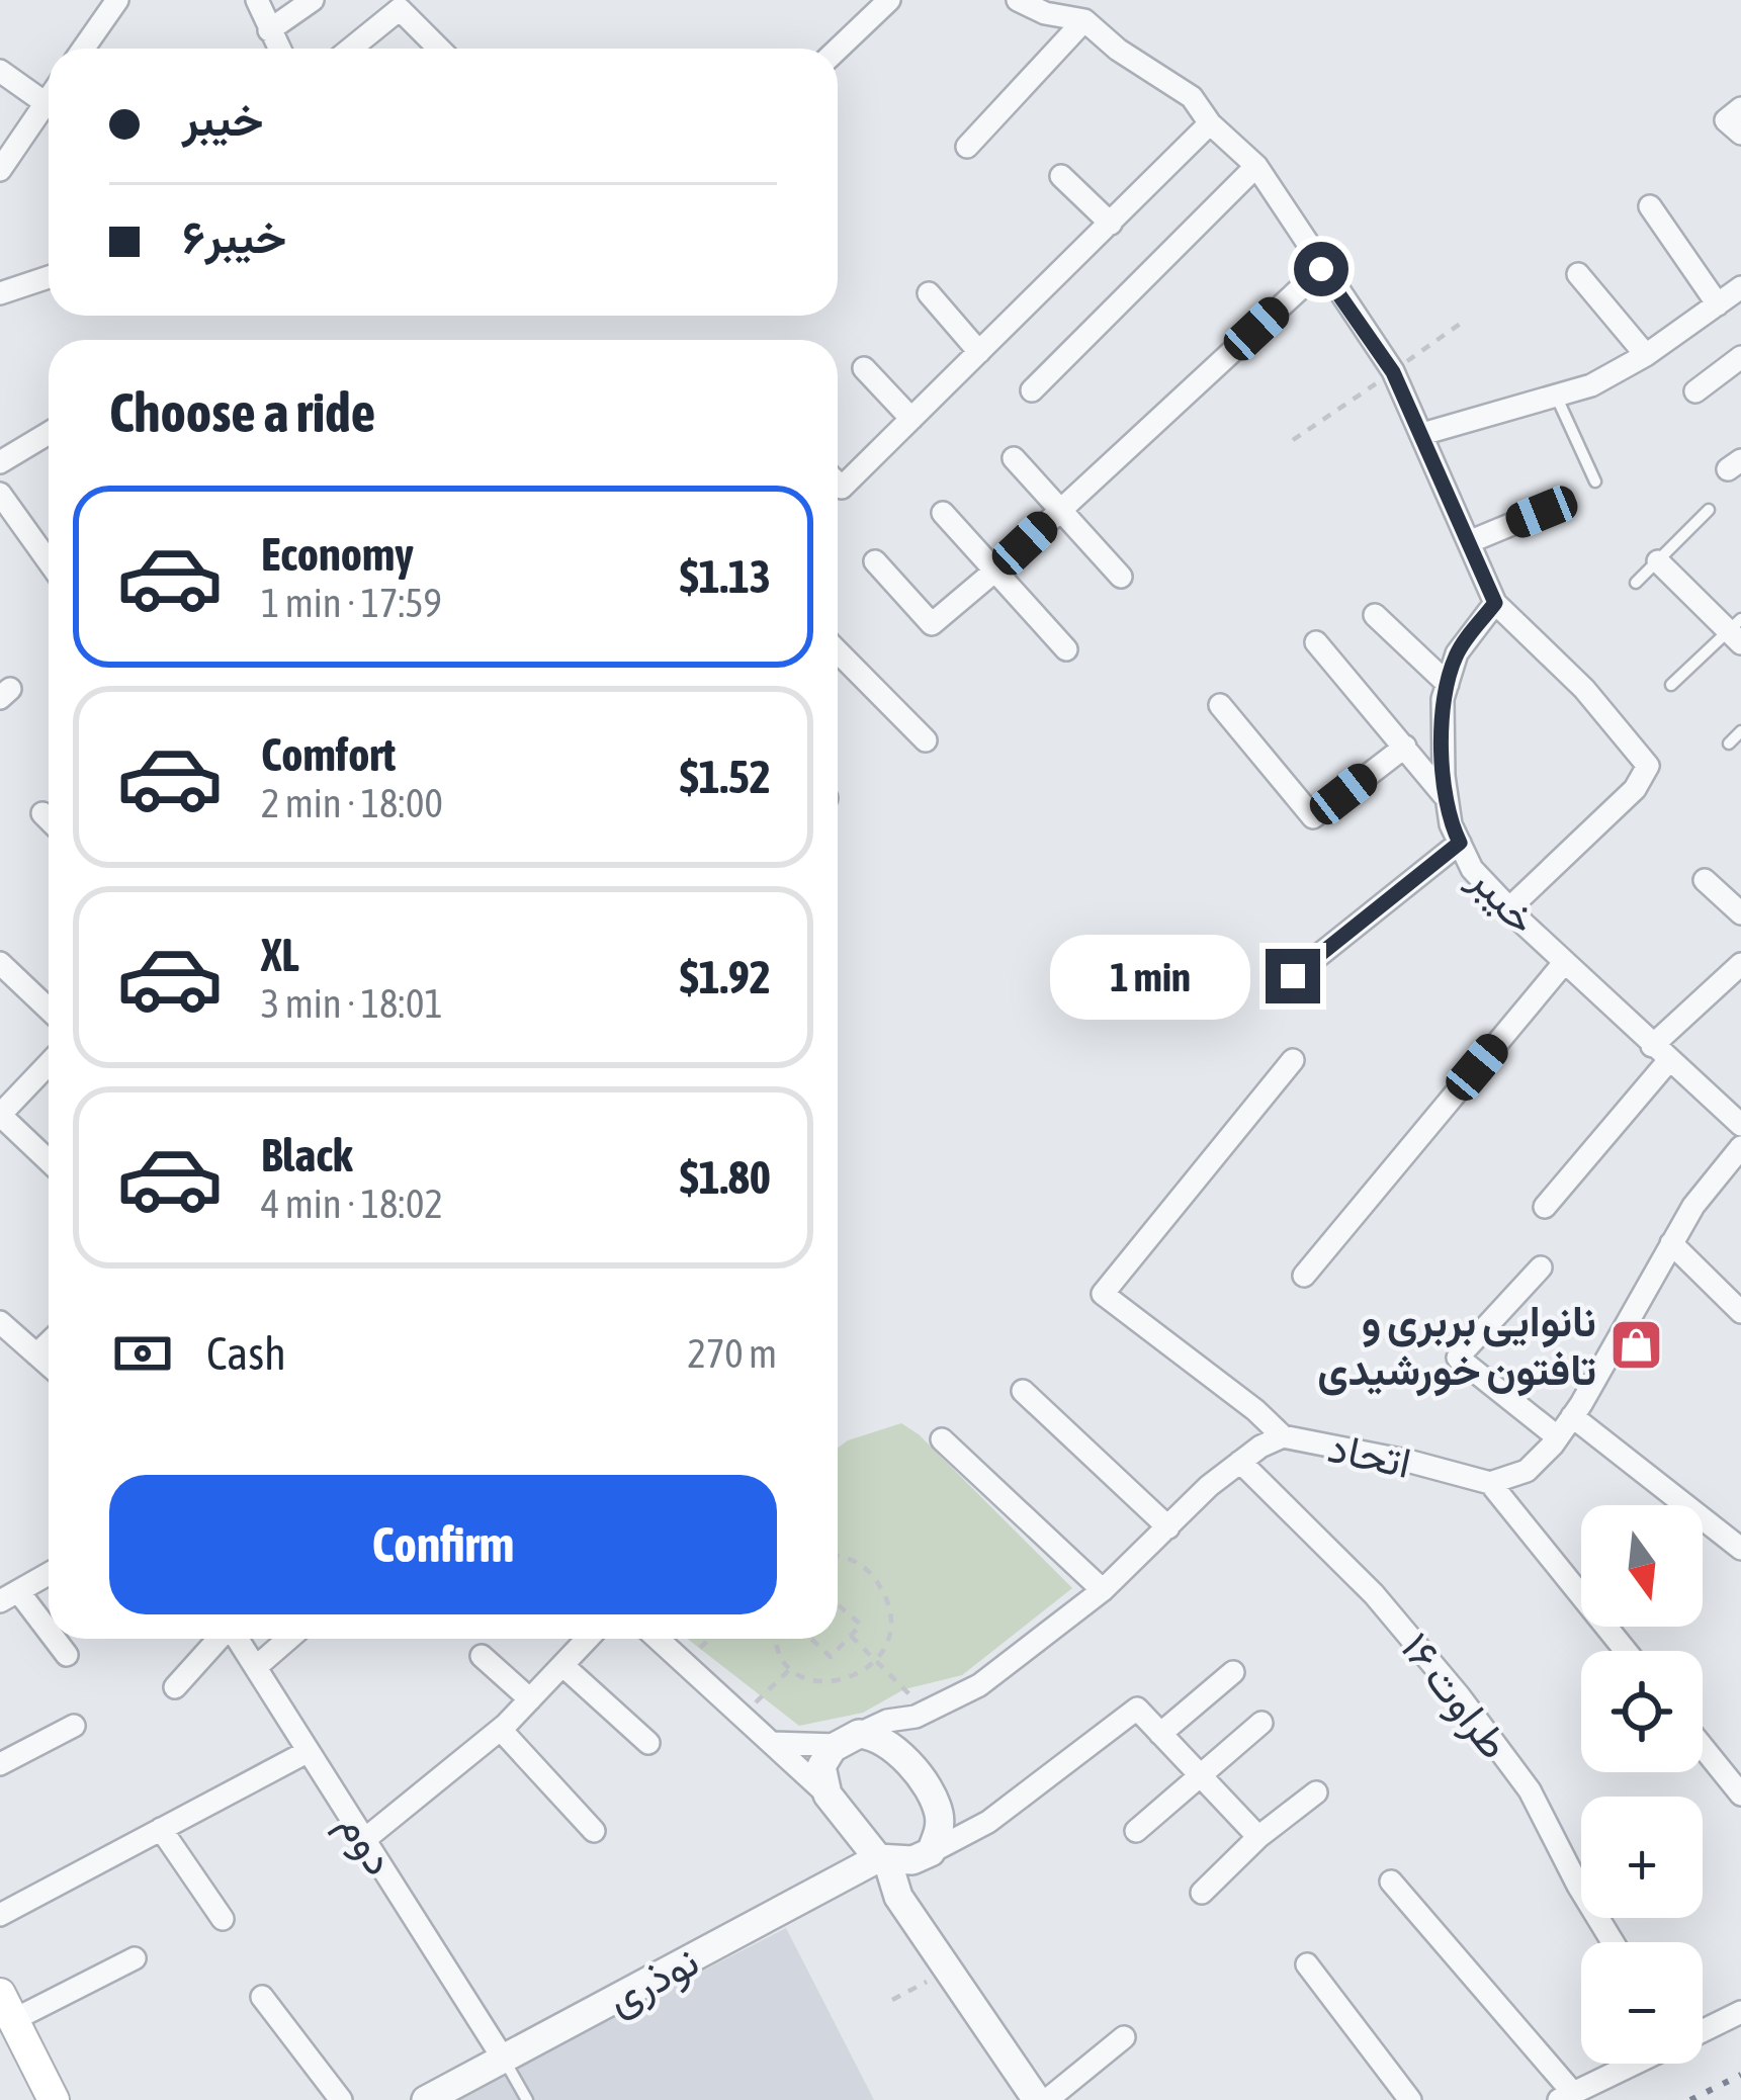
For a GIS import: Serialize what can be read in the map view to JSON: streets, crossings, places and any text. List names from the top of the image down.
{
  "streets": {
    "street": [
      "خیبر",
      "اتحاد",
      "طراوت ۱۶",
      "دوم",
      "نوذری"
    ]
  },
  "crossings": [
    ["اتحاد", "طراوت ۱۶"],
    ["اتحاد", "نوذری"],
    ["دوم", "نوذری"]
  ],
  "places": {
    "shop": ["نانوایی بربری و تافتون خورشیدی"]
  },
  "north": "bottom",
  "page": {
    "banner": ["خیبر", "خیبر۶"],
    "heading": "Choose a ride",
    "list": [
      {
        "name": "Economy",
        "note": "1 min · 17:59",
        "value": "$1.13"
      },
      {
        "name": "Comfort",
        "note": "2 min · 18:00",
        "value": "$1.52"
      },
      {
        "name": "XL",
        "note": "3 min · 18:01",
        "value": "$1.92"
      },
      {
        "name": "Black",
        "note": "4 min · 18:02",
        "value": "$1.80"
      }
    ],
    "bubble": "1 min",
    "pay": ["Cash", "270 m"],
    "buttons": "Confirm",
    "map_buttons": ["+", "−"]
  }
}
